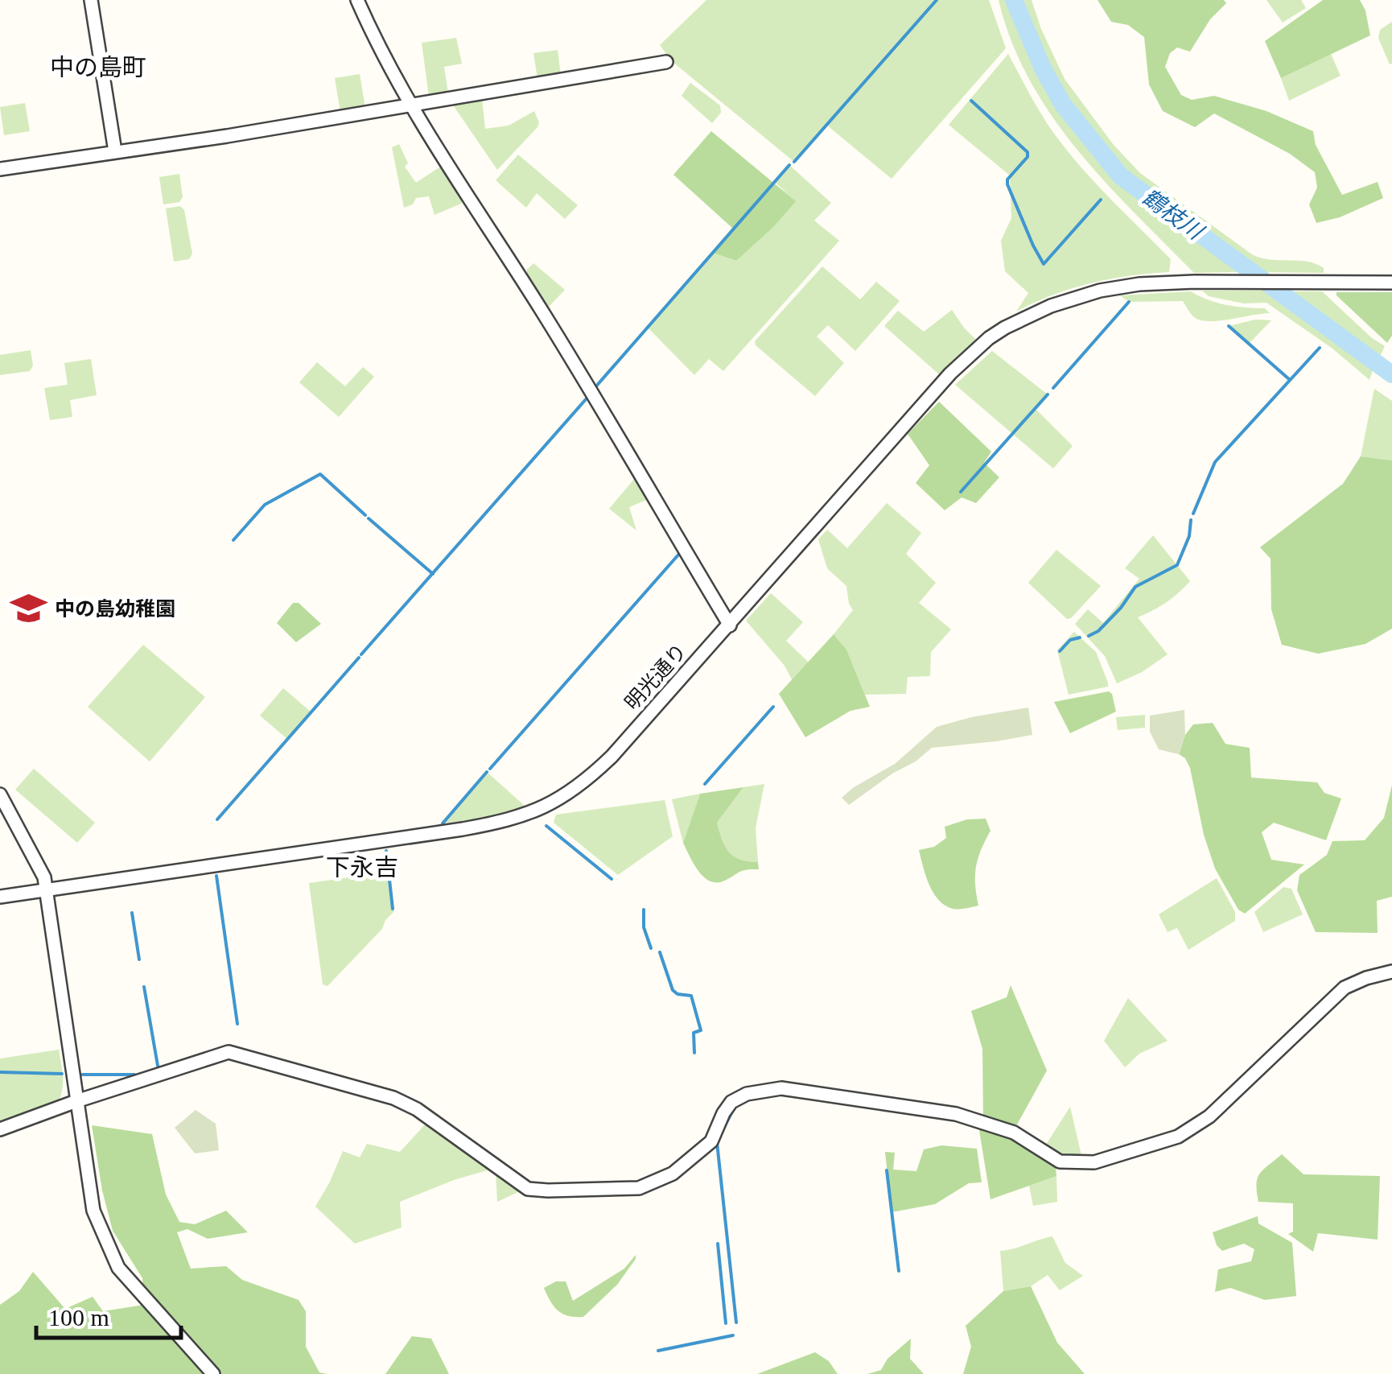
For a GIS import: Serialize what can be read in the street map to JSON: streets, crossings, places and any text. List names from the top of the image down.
{
  "streets": {
    "street": ["明光通り"]
  },
  "districts": ["中の島町", "下永吉"],
  "water": ["鶴枝川"],
  "places": {
    "school or university": ["中の島幼稚園"]
  },
  "scale_bar": "100 m"
}
